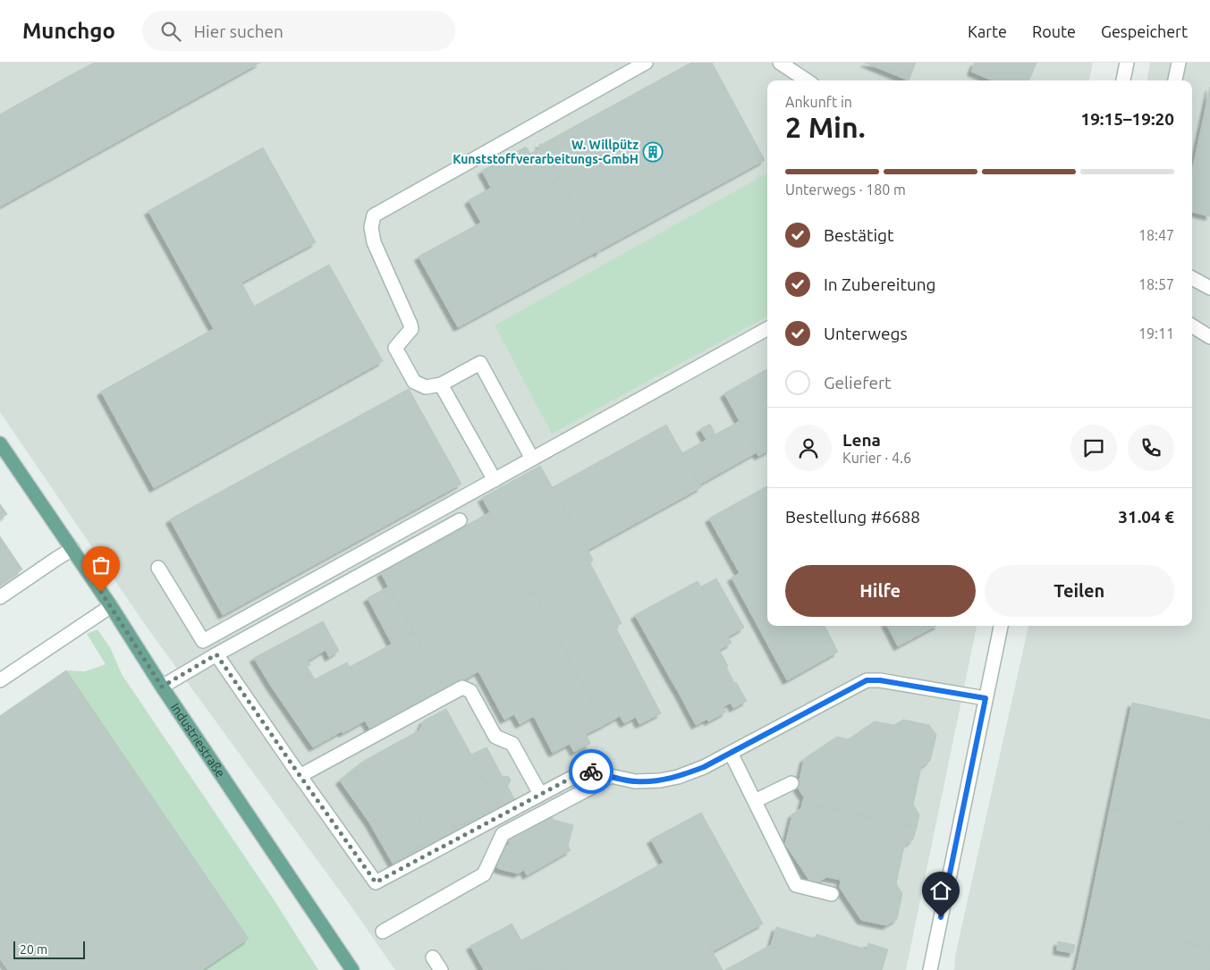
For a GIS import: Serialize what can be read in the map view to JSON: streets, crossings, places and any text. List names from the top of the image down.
{
  "streets": {
    "main road": ["Industriestraße"]
  },
  "places": {
    "building": ["W. Willpütz Kunststoffverarbeitungs-GmbH"]
  },
  "scale_bar": "20 m",
  "page": {
    "header": "Munchgo",
    "search": "Hier suchen",
    "nav": ["Karte", "Route", "Gespeichert"],
    "heading": ["2 Min.", "Ankunft in", "19:15–19:20"],
    "panel": [
      "Lena",
      "Kurier · 4.6",
      "Bestellung #6688",
      "31.04 €"
    ],
    "bar": "Unterwegs · 180 m",
    "list": [
      ["Bestätigt", "18:47"],
      ["In Zubereitung", "18:57"],
      ["Unterwegs", "19:11"],
      "Geliefert"
    ],
    "buttons": ["Hilfe", "Teilen"],
    "scale": "20 m"
  }
}
